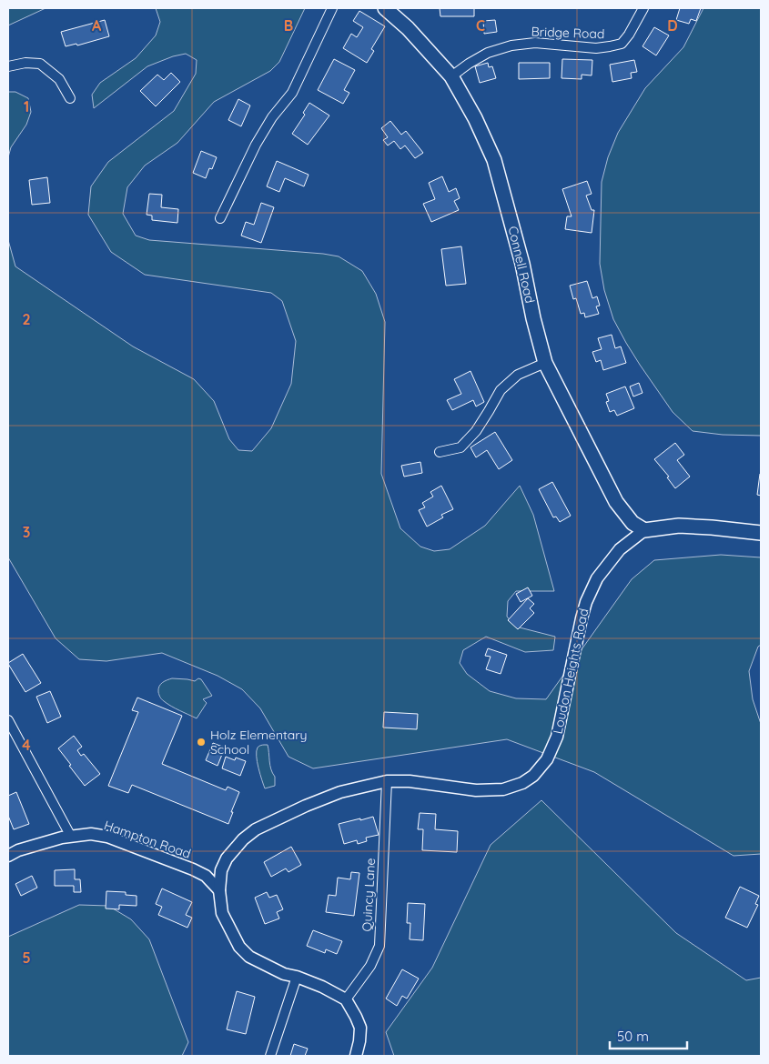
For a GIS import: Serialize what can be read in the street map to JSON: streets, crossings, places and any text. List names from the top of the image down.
{
  "streets": {
    "main road": ["Connell Road"],
    "street": [
      "Bridge Road",
      "Loudon Heights Road",
      "Hampton Road",
      "Quincy Lane"
    ]
  },
  "crossings": [
    ["Bridge Road", "Connell Road"],
    ["Connell Road", "Loudon Heights Road"],
    ["Loudon Heights Road", "Hampton Road"],
    ["Loudon Heights Road", "Quincy Lane"]
  ],
  "places": ["Holz Elementary School"],
  "scale_bar": "50 m",
  "grid": {
    "columns": [
      "A",
      "B",
      "C",
      "D"
    ],
    "rows": [
      "1",
      "2",
      "3",
      "4",
      "5"
    ]
  }
}
